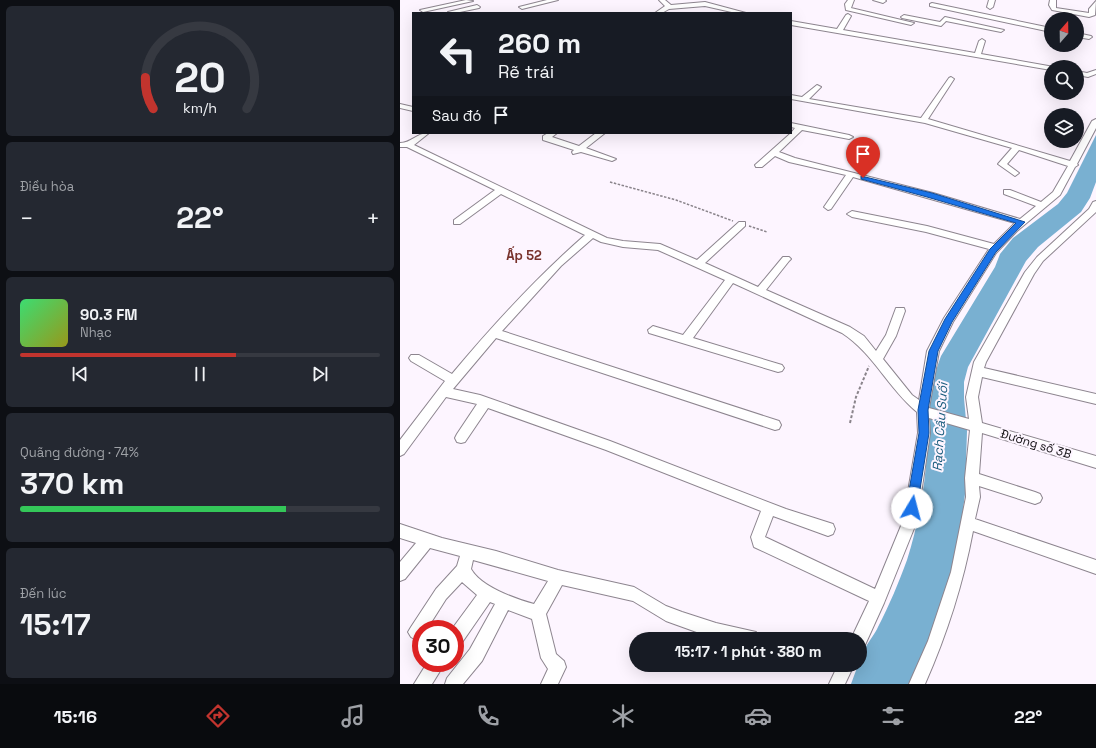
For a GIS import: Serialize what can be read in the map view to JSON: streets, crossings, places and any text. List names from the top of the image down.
{
  "streets": {
    "street": ["Đường số 3B"]
  },
  "districts": ["Ấp 52"],
  "water": ["Rạch Cầu Suối"],
  "north": "top",
  "page": {
    "turn": ["260 m", "Rẽ trái"],
    "then": "Sau đó",
    "tile": [
      "Điều hòa",
      ["Quãng đường · 74%", "370 km"],
      ["Đến lúc", "15:17"]
    ],
    "heat": ["−", "22°", "+"],
    "song": ["90.3 FM", "Nhạc"],
    "limit": "30",
    "trip": "15:17 · 1 phút · 380 m",
    "tabs": ["15:16", "22°"],
    "gauge": ["20", "km/h"]
  }
}
